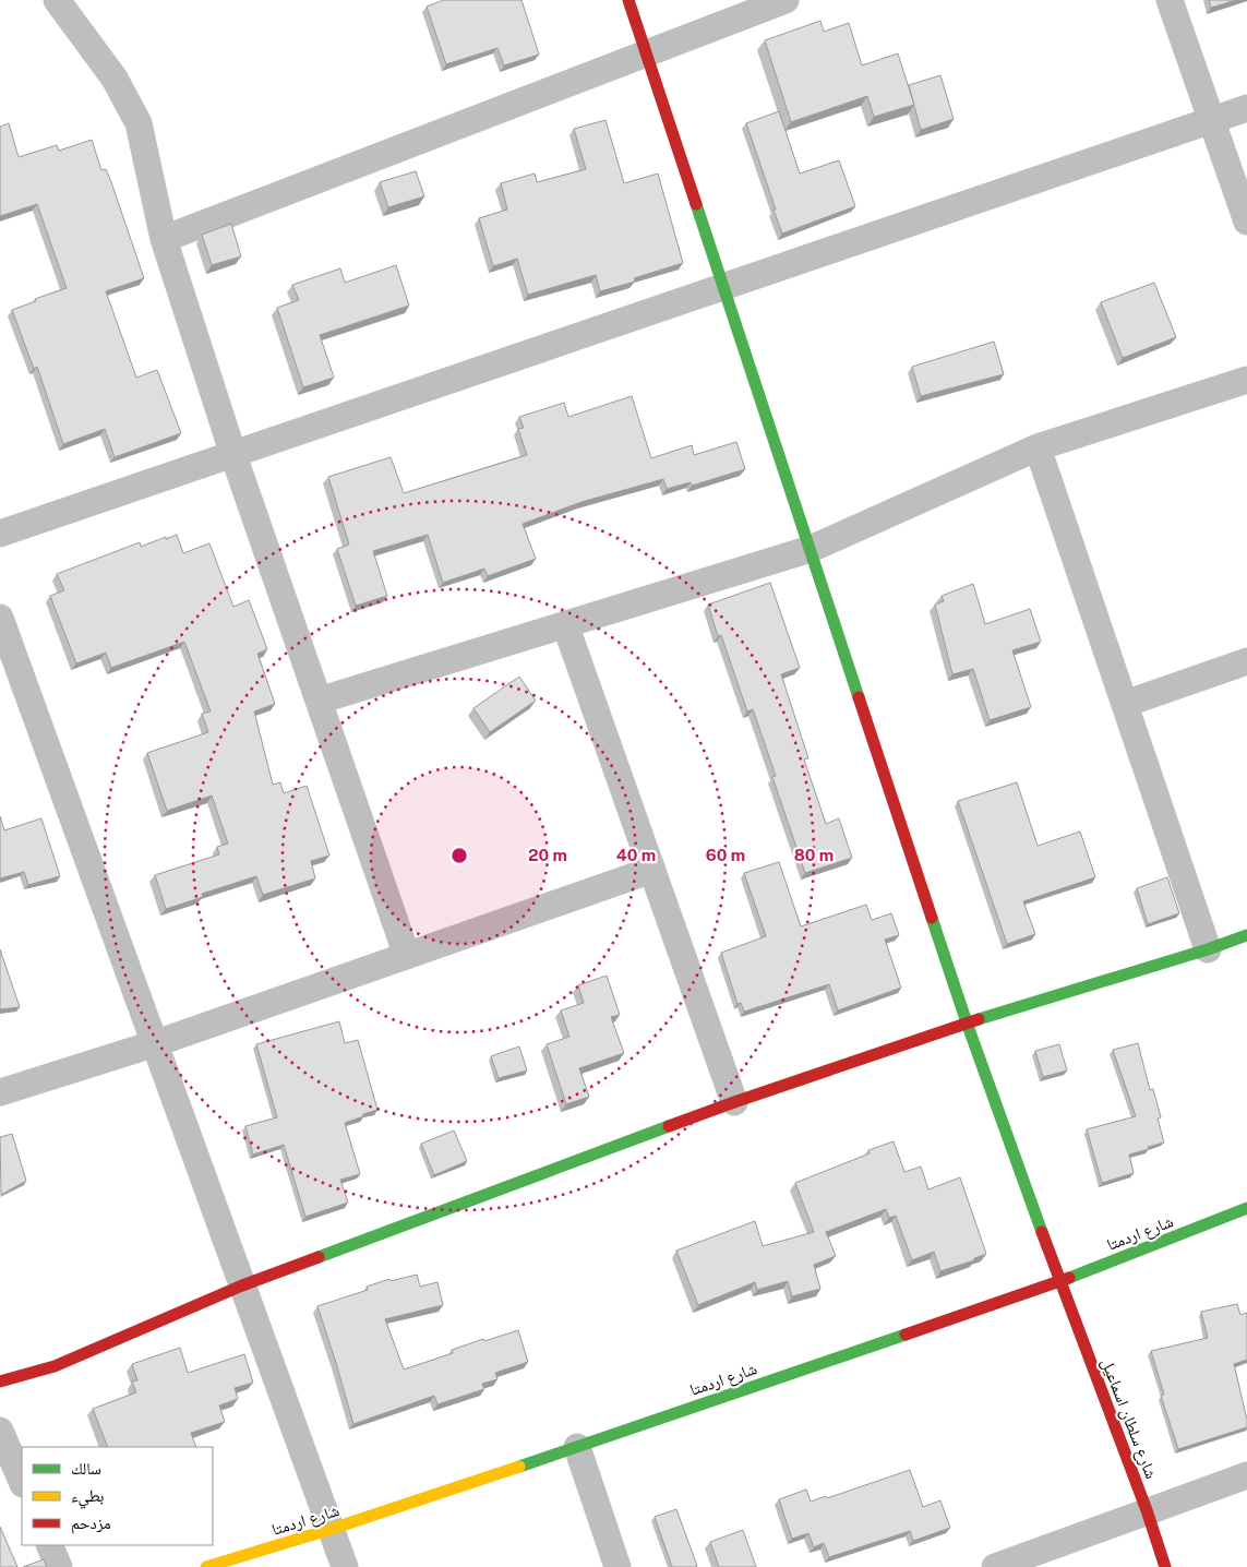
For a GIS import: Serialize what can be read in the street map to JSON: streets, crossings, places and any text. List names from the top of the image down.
{
  "streets": {
    "street": ["شارع اردمتا", "شارع سلطان اسماعيل"]
  },
  "crossings": [
    ["شارع اردمتا", "شارع سلطان اسماعيل"]
  ],
  "legend": ["سالك", "بطيء", "مزدحم"],
  "rings": [
    "20 m",
    "40 m",
    "60 m",
    "80 m"
  ]
}
